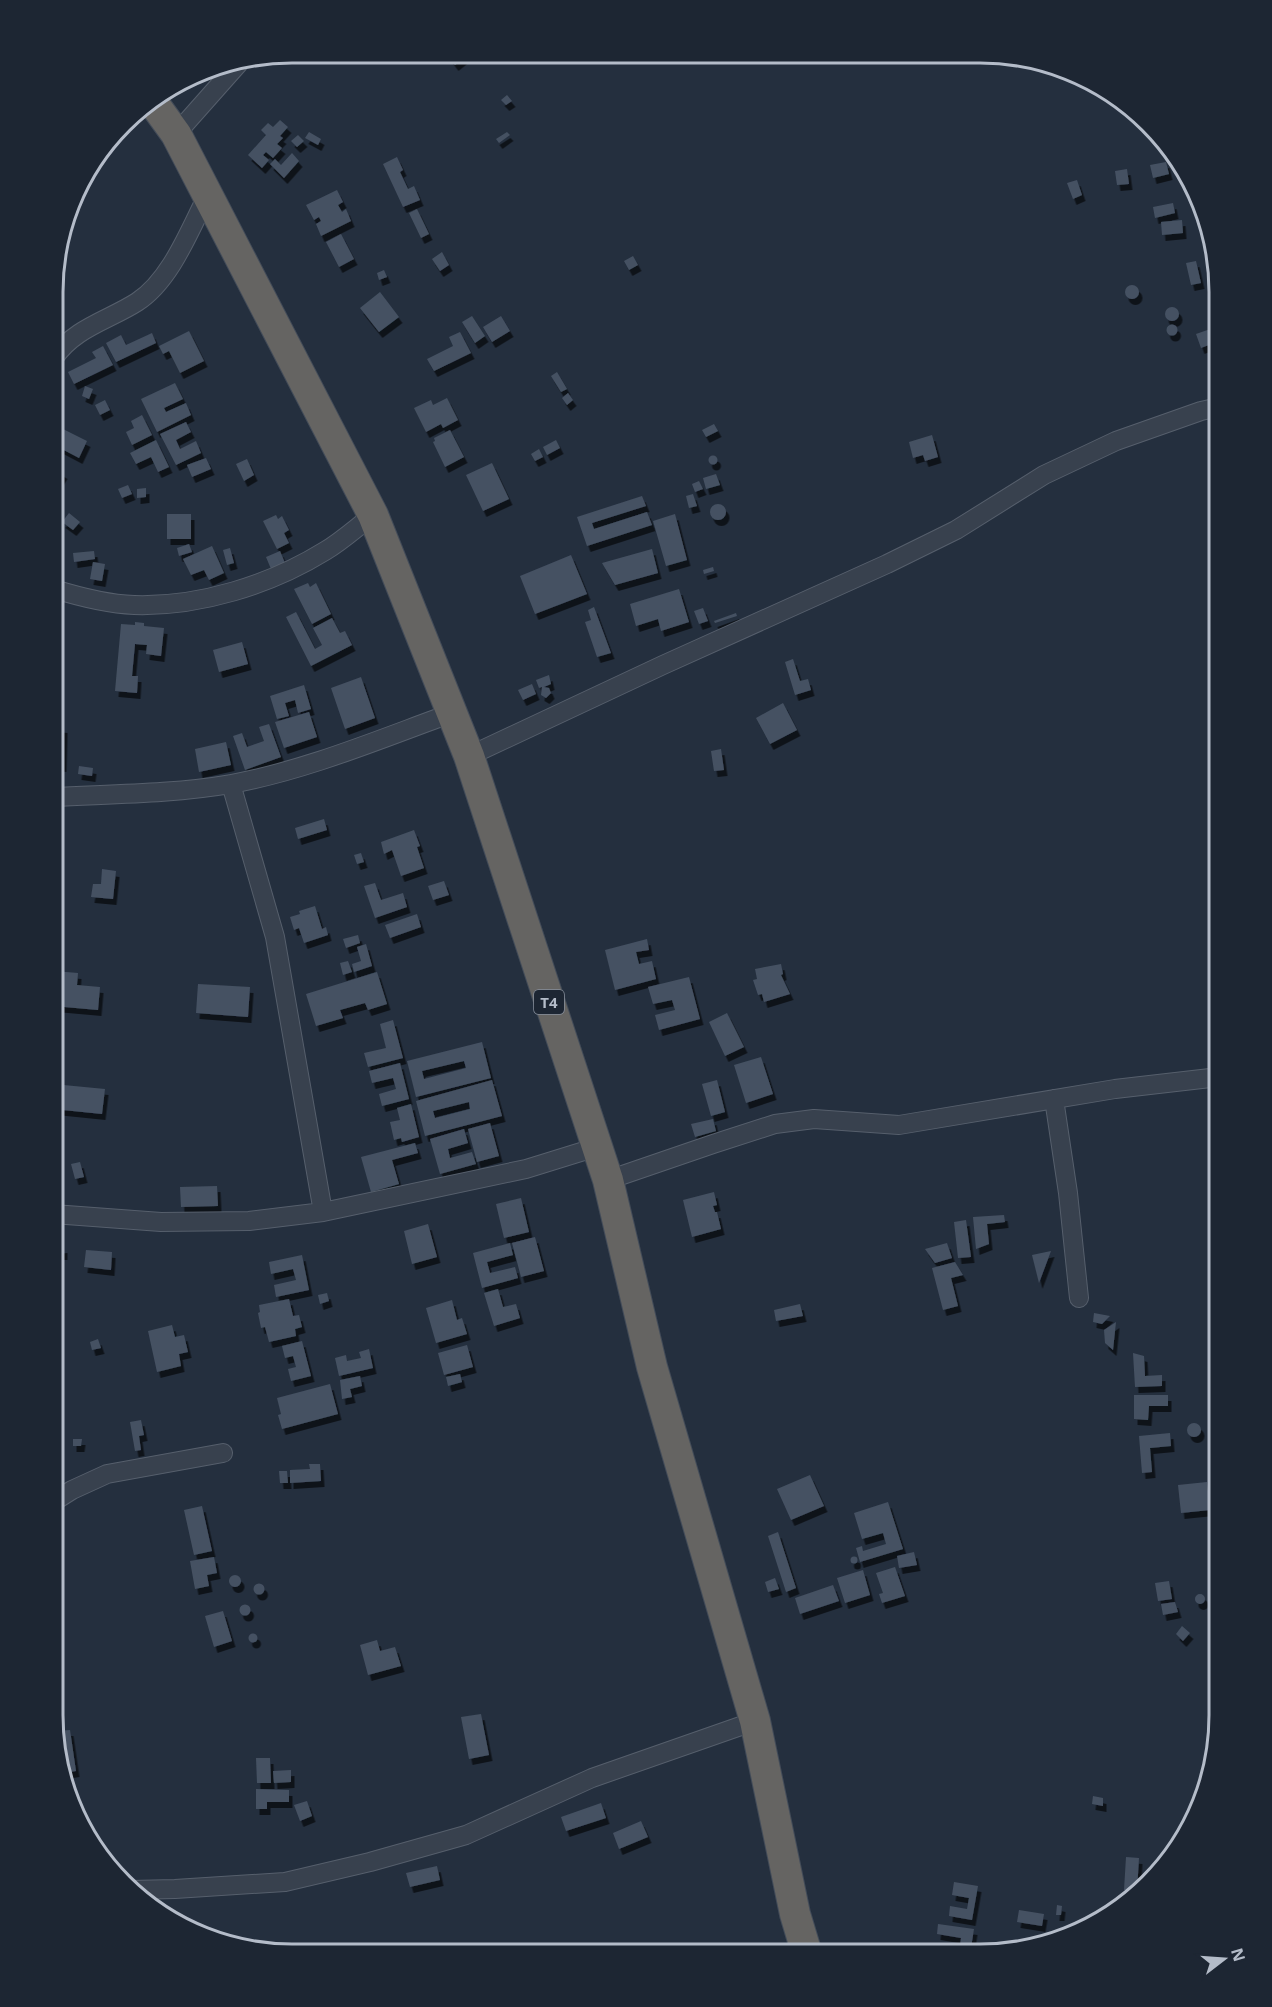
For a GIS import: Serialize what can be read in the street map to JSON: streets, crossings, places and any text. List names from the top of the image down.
{
  "streets": {
    "highway": ["T4"]
  },
  "north": "right"
}
